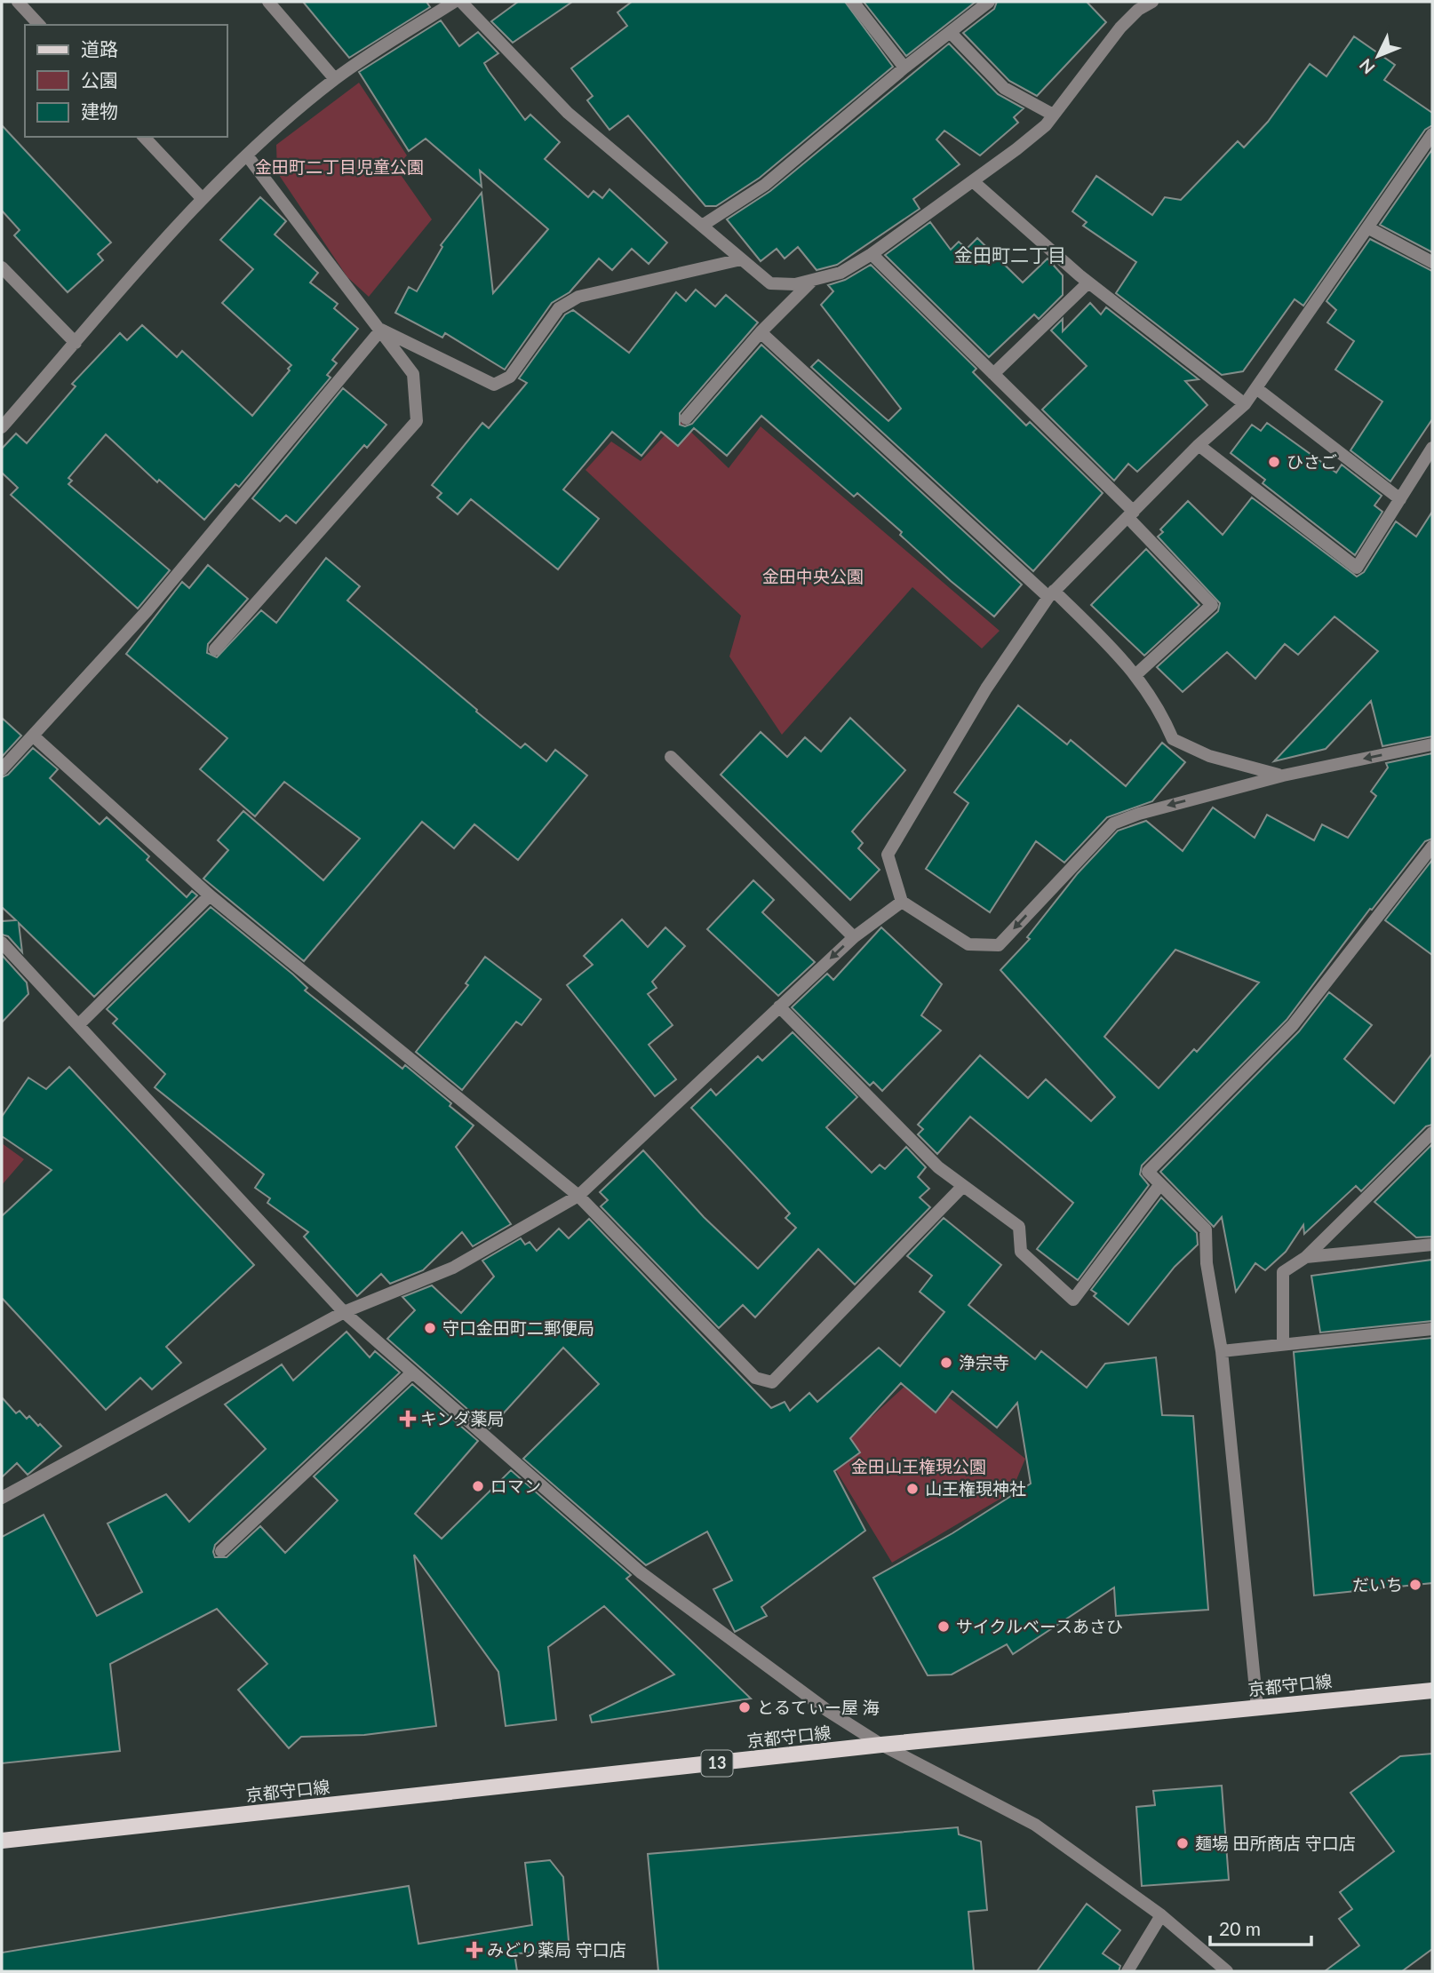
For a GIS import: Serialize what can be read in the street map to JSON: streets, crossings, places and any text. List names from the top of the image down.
{
  "streets": {
    "main road": ["京都守口線", "13"]
  },
  "districts": ["金田町二丁目"],
  "parks": ["金田町二丁目児童公園", "金田中央公園", "金田山王権現公園"],
  "places": {
    "other": [
      "ひさご",
      "守口金田町二郵便局",
      "浄宗寺",
      "ロマン",
      "山王権現神社",
      "だいち",
      "サイクルベースあさひ",
      "とるてぃー屋 海",
      "麺場 田所商店 守口店"
    ],
    "health": ["キンダ薬局", "みどり薬局 守口店"]
  },
  "legend": ["道路", "公園", "建物"],
  "scale_bar": "20 m",
  "north": "bottom left"
}
